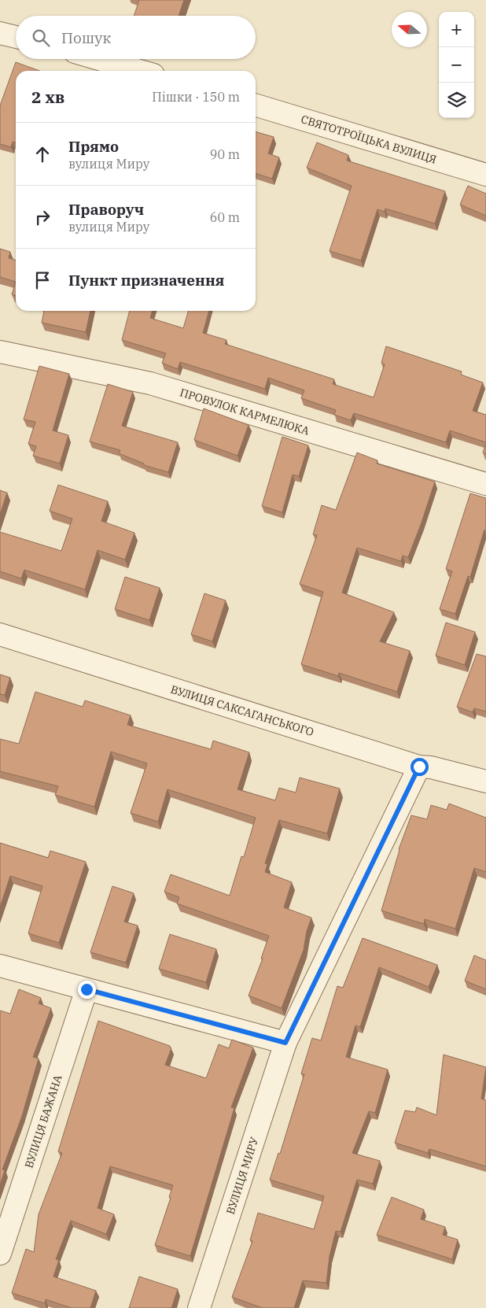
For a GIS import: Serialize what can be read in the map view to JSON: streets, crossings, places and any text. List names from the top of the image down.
{
  "streets": {
    "street": [
      "СВЯТОТРОЇЦЬКА ВУЛИЦЯ",
      "ПРОВУЛОК КАРМЕЛЮКА",
      "ВУЛИЦЯ САКСАГАНСЬКОГО",
      "ВУЛИЦЯ БАЖАНА",
      "ВУЛИЦЯ МИРУ"
    ]
  },
  "crossings": [
    ["ВУЛИЦЯ САКСАГАНСЬКОГО", "ВУЛИЦЯ МИРУ"]
  ],
  "north": "left",
  "page": {
    "map_buttons": ["+", "−"],
    "search": "Пошук",
    "heading": ["2 хв", "Пішки · 150 m"],
    "list": [
      ["Прямо", "вулиця Миру", "90 m"],
      ["Праворуч", "вулиця Миру", "60 m"],
      "Пункт призначення"
    ]
  }
}
